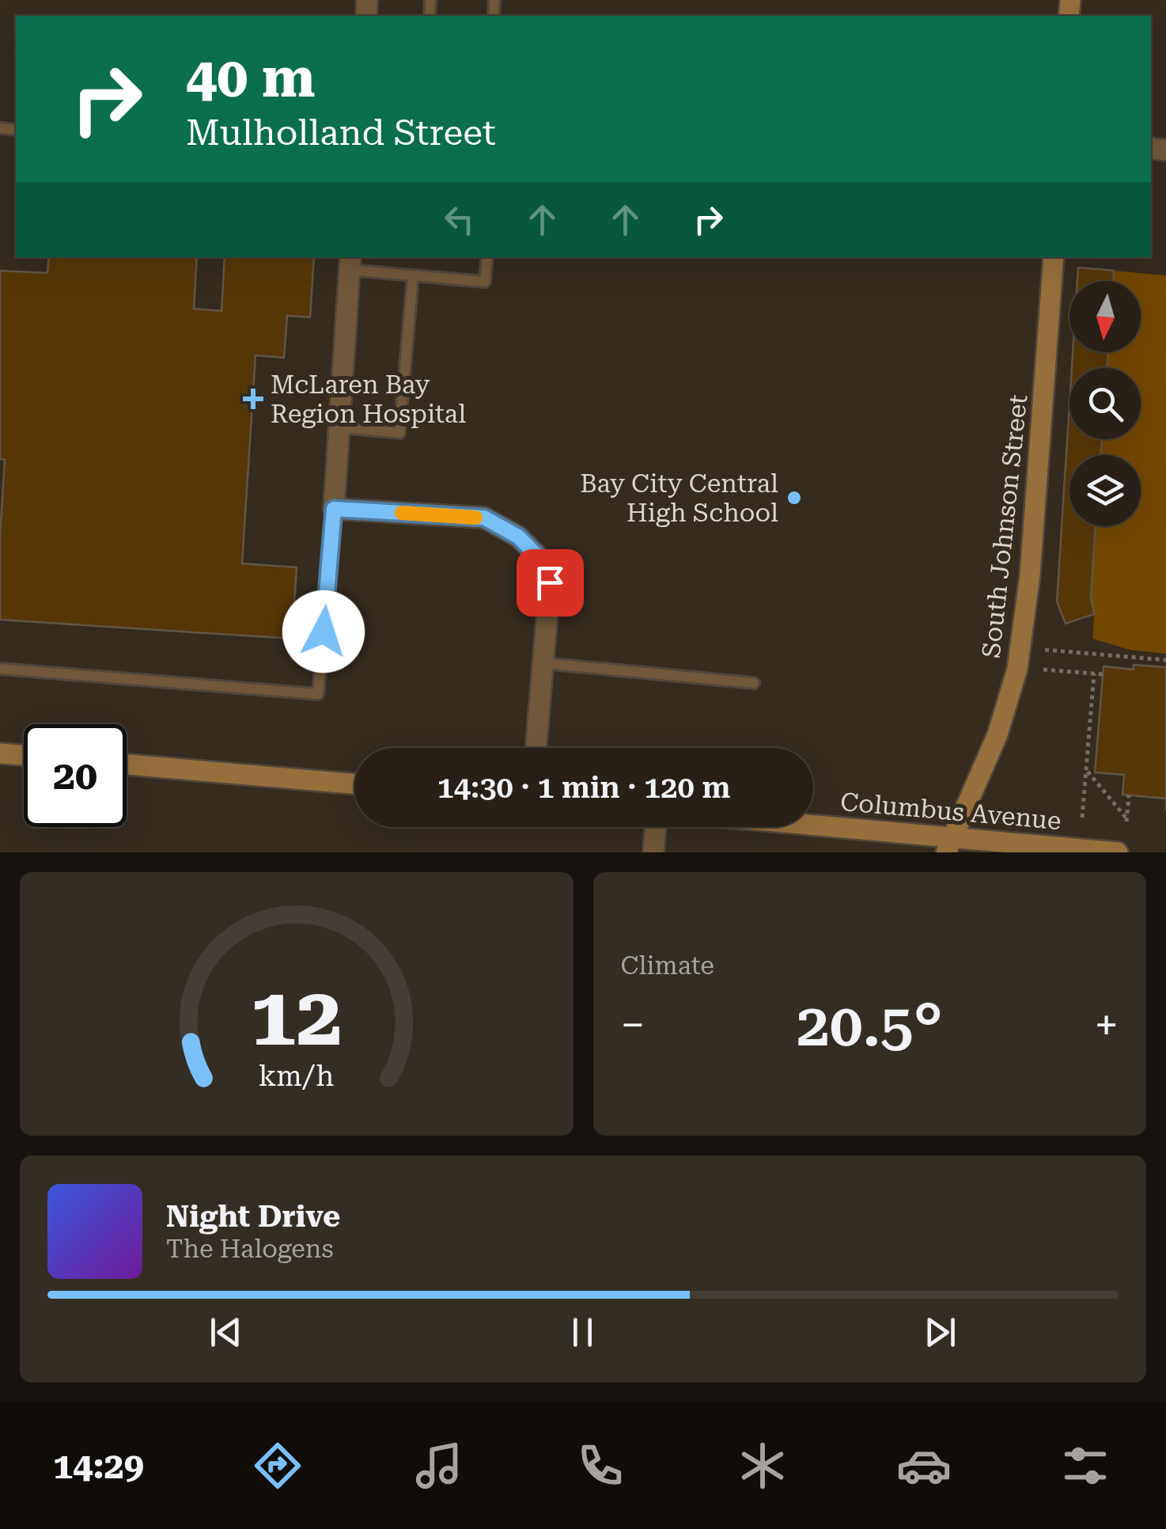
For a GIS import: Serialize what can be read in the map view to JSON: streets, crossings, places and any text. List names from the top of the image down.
{
  "streets": {
    "street": ["South Johnson Street", "Columbus Avenue"]
  },
  "crossings": [
    ["South Johnson Street", "Columbus Avenue"]
  ],
  "places": {
    "health": ["McLaren Bay Region Hospital"],
    "other": ["Bay City Central High School"]
  },
  "north": "bottom",
  "page": {
    "turn": ["40 m", "Mulholland Street"],
    "limit": "20",
    "trip": "14:30 · 1 min · 120 m",
    "tile": "Climate",
    "heat": ["−", "20.5°", "+"],
    "song": ["Night Drive", "The Halogens"],
    "tabs": "14:29",
    "gauge": ["12", "km/h"]
  }
}
